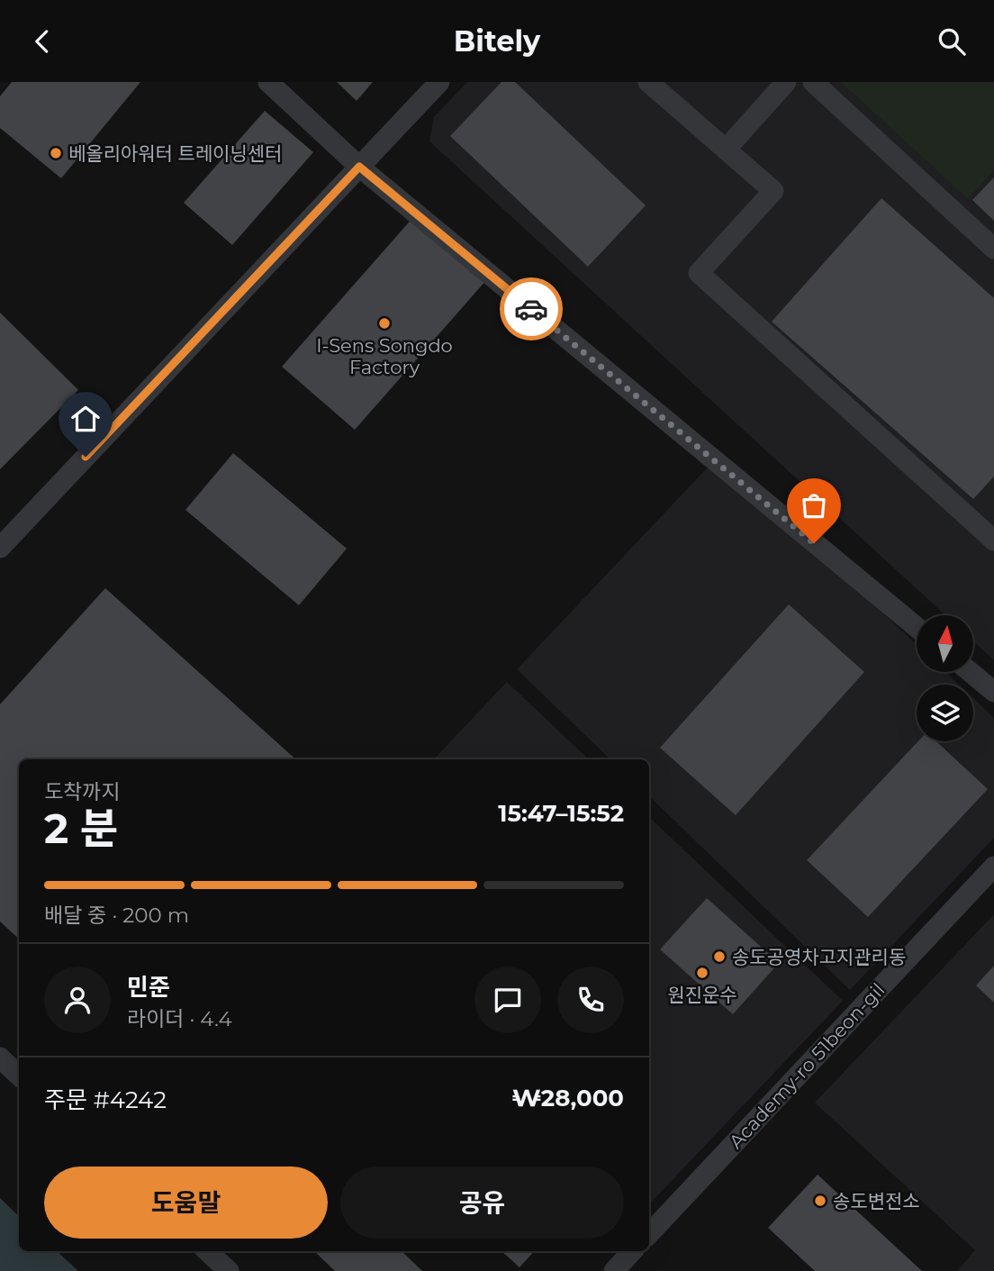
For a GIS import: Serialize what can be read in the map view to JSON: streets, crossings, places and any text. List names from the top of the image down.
{
  "streets": {
    "street": ["Academy-ro 51beon-gil"]
  },
  "places": [
    "베올리아워터 트레이닝센터",
    "I-Sens Songdo Factory",
    "송도공영차고지관리동",
    "원진운수",
    "송도변전소"
  ],
  "north": "top",
  "page": {
    "header": "Bitely",
    "heading": ["2 분", "도착까지", "15:47–15:52"],
    "panel": [
      "민준",
      "라이더 · 4.4",
      "주문 #4242",
      "₩28,000"
    ],
    "bar": "배달 중 · 200 m",
    "buttons": ["도움말", "공유"]
  }
}
